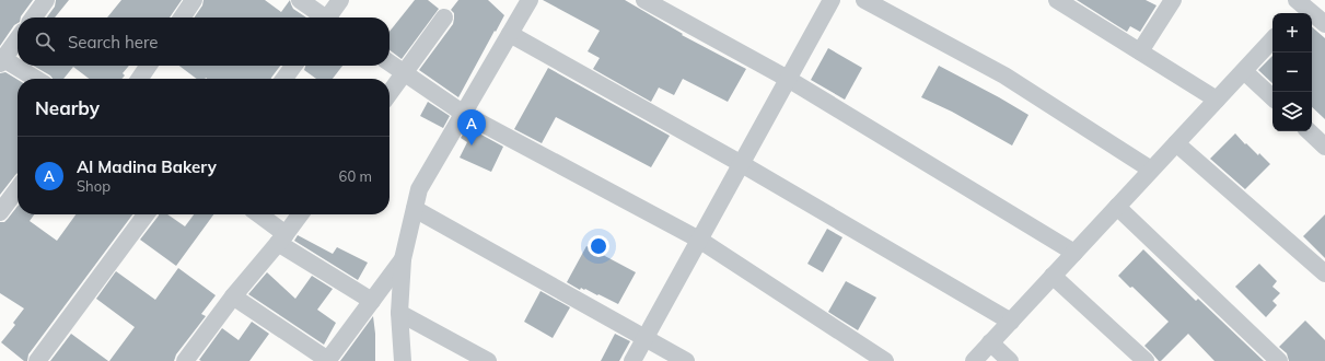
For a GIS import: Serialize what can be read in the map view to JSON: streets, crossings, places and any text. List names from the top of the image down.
{
  "page": {
    "map_buttons": ["+", "−"],
    "search": "Search here",
    "heading": "Nearby",
    "pins": "A",
    "list": [
      {
        "mark": "A",
        "name": "Al Madina Bakery",
        "note": "Shop",
        "value": "60 m"
      }
    ]
  }
}
